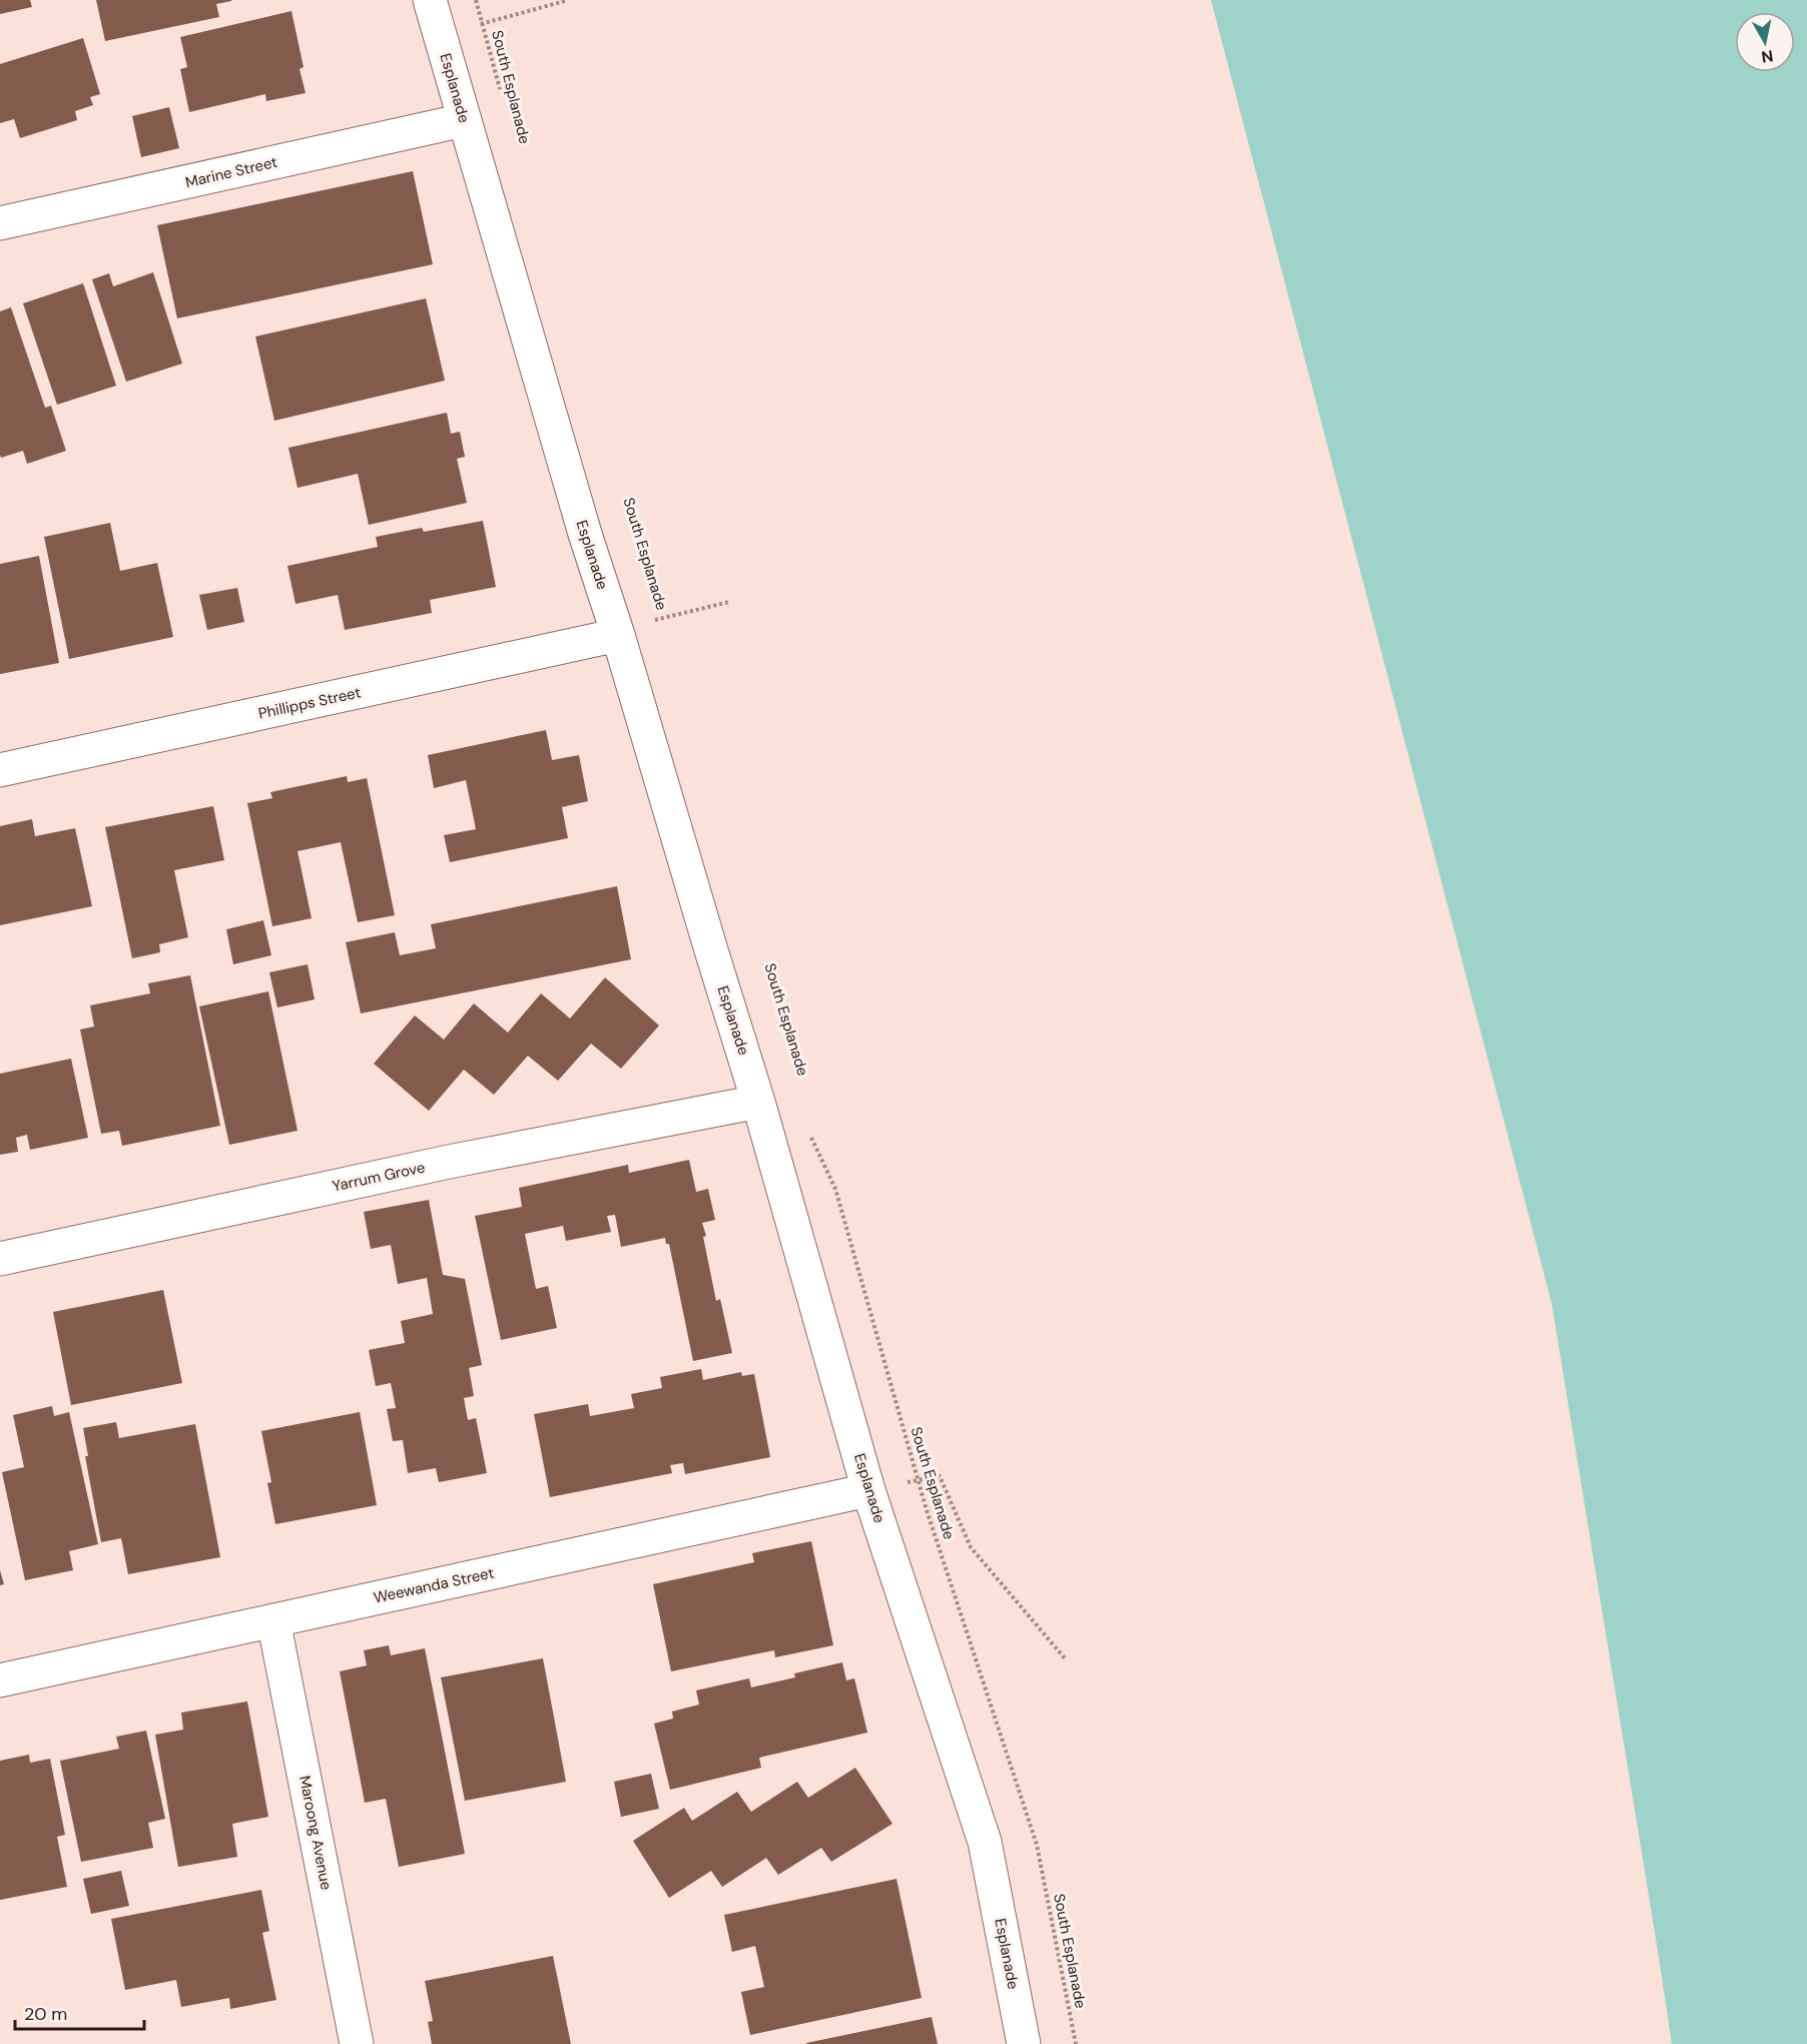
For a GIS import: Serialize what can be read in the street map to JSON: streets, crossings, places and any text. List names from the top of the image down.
{
  "streets": {
    "street": [
      "Esplanade",
      "Marine Street",
      "Phillipps Street",
      "Yarrum Grove",
      "Weewanda Street",
      "Maroong Avenue"
    ],
    "path": ["South Esplanade"]
  },
  "crossings": [
    ["Esplanade", "Marine Street"],
    ["Esplanade", "Phillipps Street"],
    ["Esplanade", "Yarrum Grove"],
    ["Esplanade", "Weewanda Street"],
    ["Weewanda Street", "Maroong Avenue"]
  ],
  "scale_bar": "20 m",
  "north": "bottom"
}
